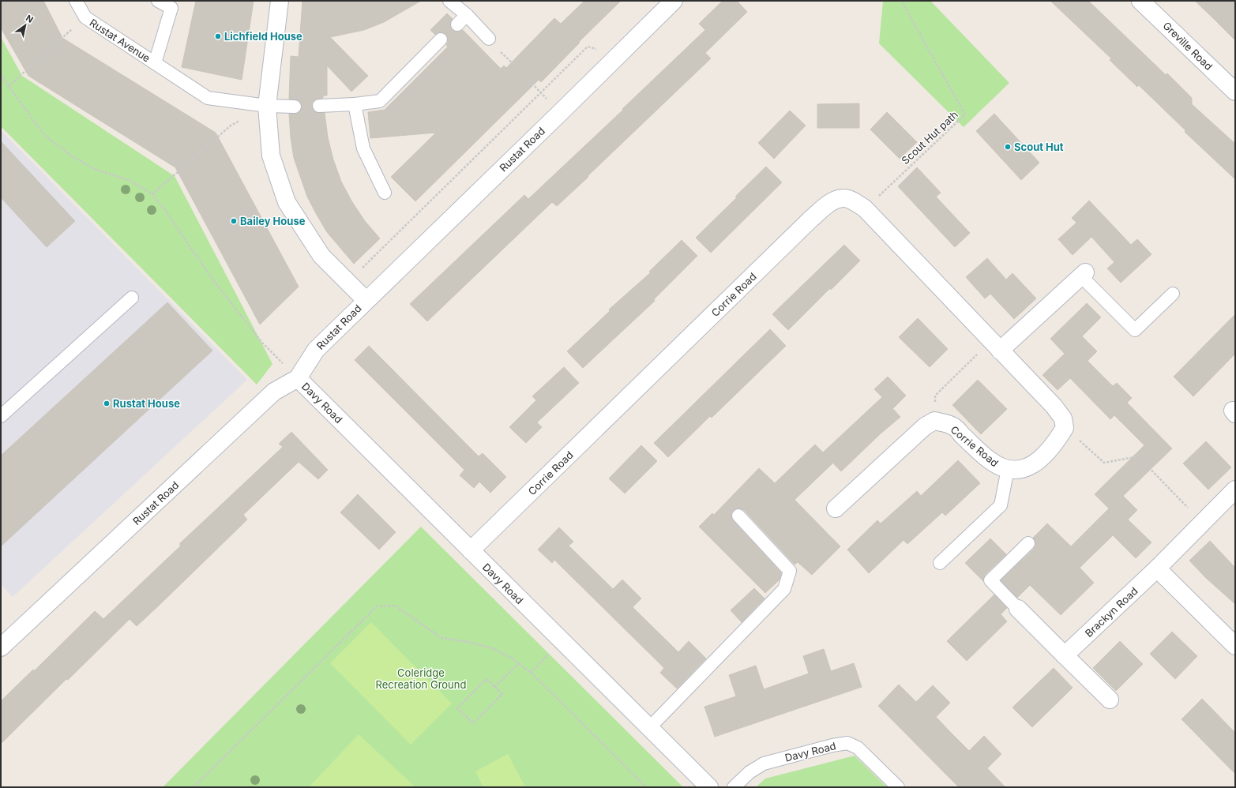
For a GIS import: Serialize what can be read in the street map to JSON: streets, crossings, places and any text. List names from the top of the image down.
{
  "streets": {
    "street": [
      "Greville Road",
      "Rustat Road",
      "Corrie Road",
      "Davy Road",
      "Brackyn Road"
    ],
    "lane": ["Rustat Avenue"],
    "path": ["Scout Hut path"]
  },
  "crossings": [
    ["Scout Hut path", "Corrie Road"],
    ["Rustat Road", "Davy Road"],
    ["Corrie Road", "Davy Road"]
  ],
  "parks": ["Coleridge Recreation Ground"],
  "places": [
    "Lichfield House",
    "Scout Hut",
    "Bailey House",
    "Rustat House"
  ],
  "north": "top right"
}
